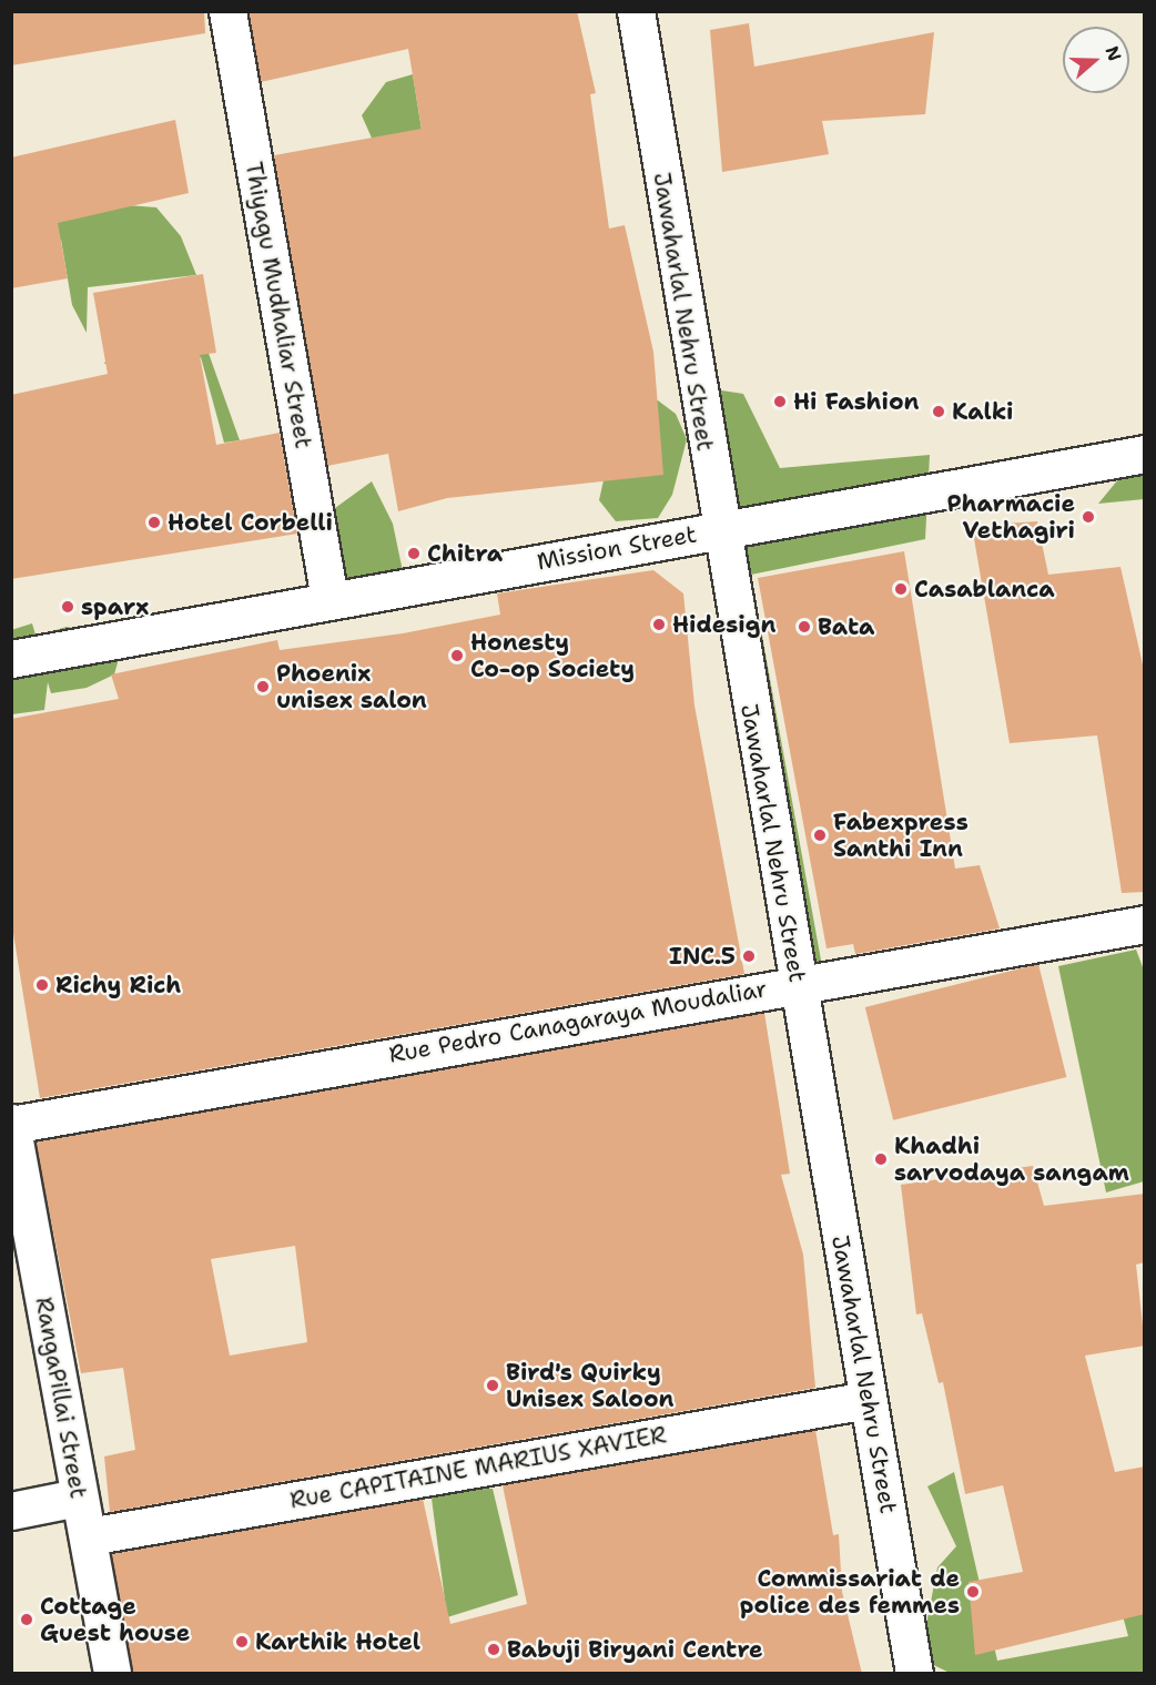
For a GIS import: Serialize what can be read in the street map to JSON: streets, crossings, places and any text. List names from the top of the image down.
{
  "streets": {
    "street": [
      "Thiyagu Mudhaliar Street",
      "Jawaharlal Nehru Street",
      "Mission Street",
      "Rue Pedro Canagaraya Moudaliar",
      "RangaPillai Street",
      "Rue CAPITAINE MARIUS XAVIER"
    ]
  },
  "crossings": [
    ["Thiyagu Mudhaliar Street", "Mission Street"],
    ["Jawaharlal Nehru Street", "Mission Street"],
    ["Jawaharlal Nehru Street", "Rue Pedro Canagaraya Moudaliar"],
    ["Jawaharlal Nehru Street", "Rue CAPITAINE MARIUS XAVIER"],
    ["Rue Pedro Canagaraya Moudaliar", "RangaPillai Street"],
    ["RangaPillai Street", "Rue CAPITAINE MARIUS XAVIER"]
  ],
  "places": [
    "Hi Fashion",
    "Kalki",
    "Pharmacie Vethagiri",
    "Hotel Corbelli",
    "Chitra",
    "Casablanca",
    "sparx",
    "Hidesign",
    "Bata",
    "Honesty Co-op Society",
    "Phoenix unisex salon",
    "Fabexpress Santhi Inn",
    "INC.5",
    "Richy Rich",
    "Khadhi sarvodaya sangam",
    "Bird's Quirky Unisex Saloon",
    "Commissariat de police des femmes",
    "Cottage Guest house",
    "Karthik Hotel",
    "Babuji Biryani Centre"
  ],
  "north": "right"
}
